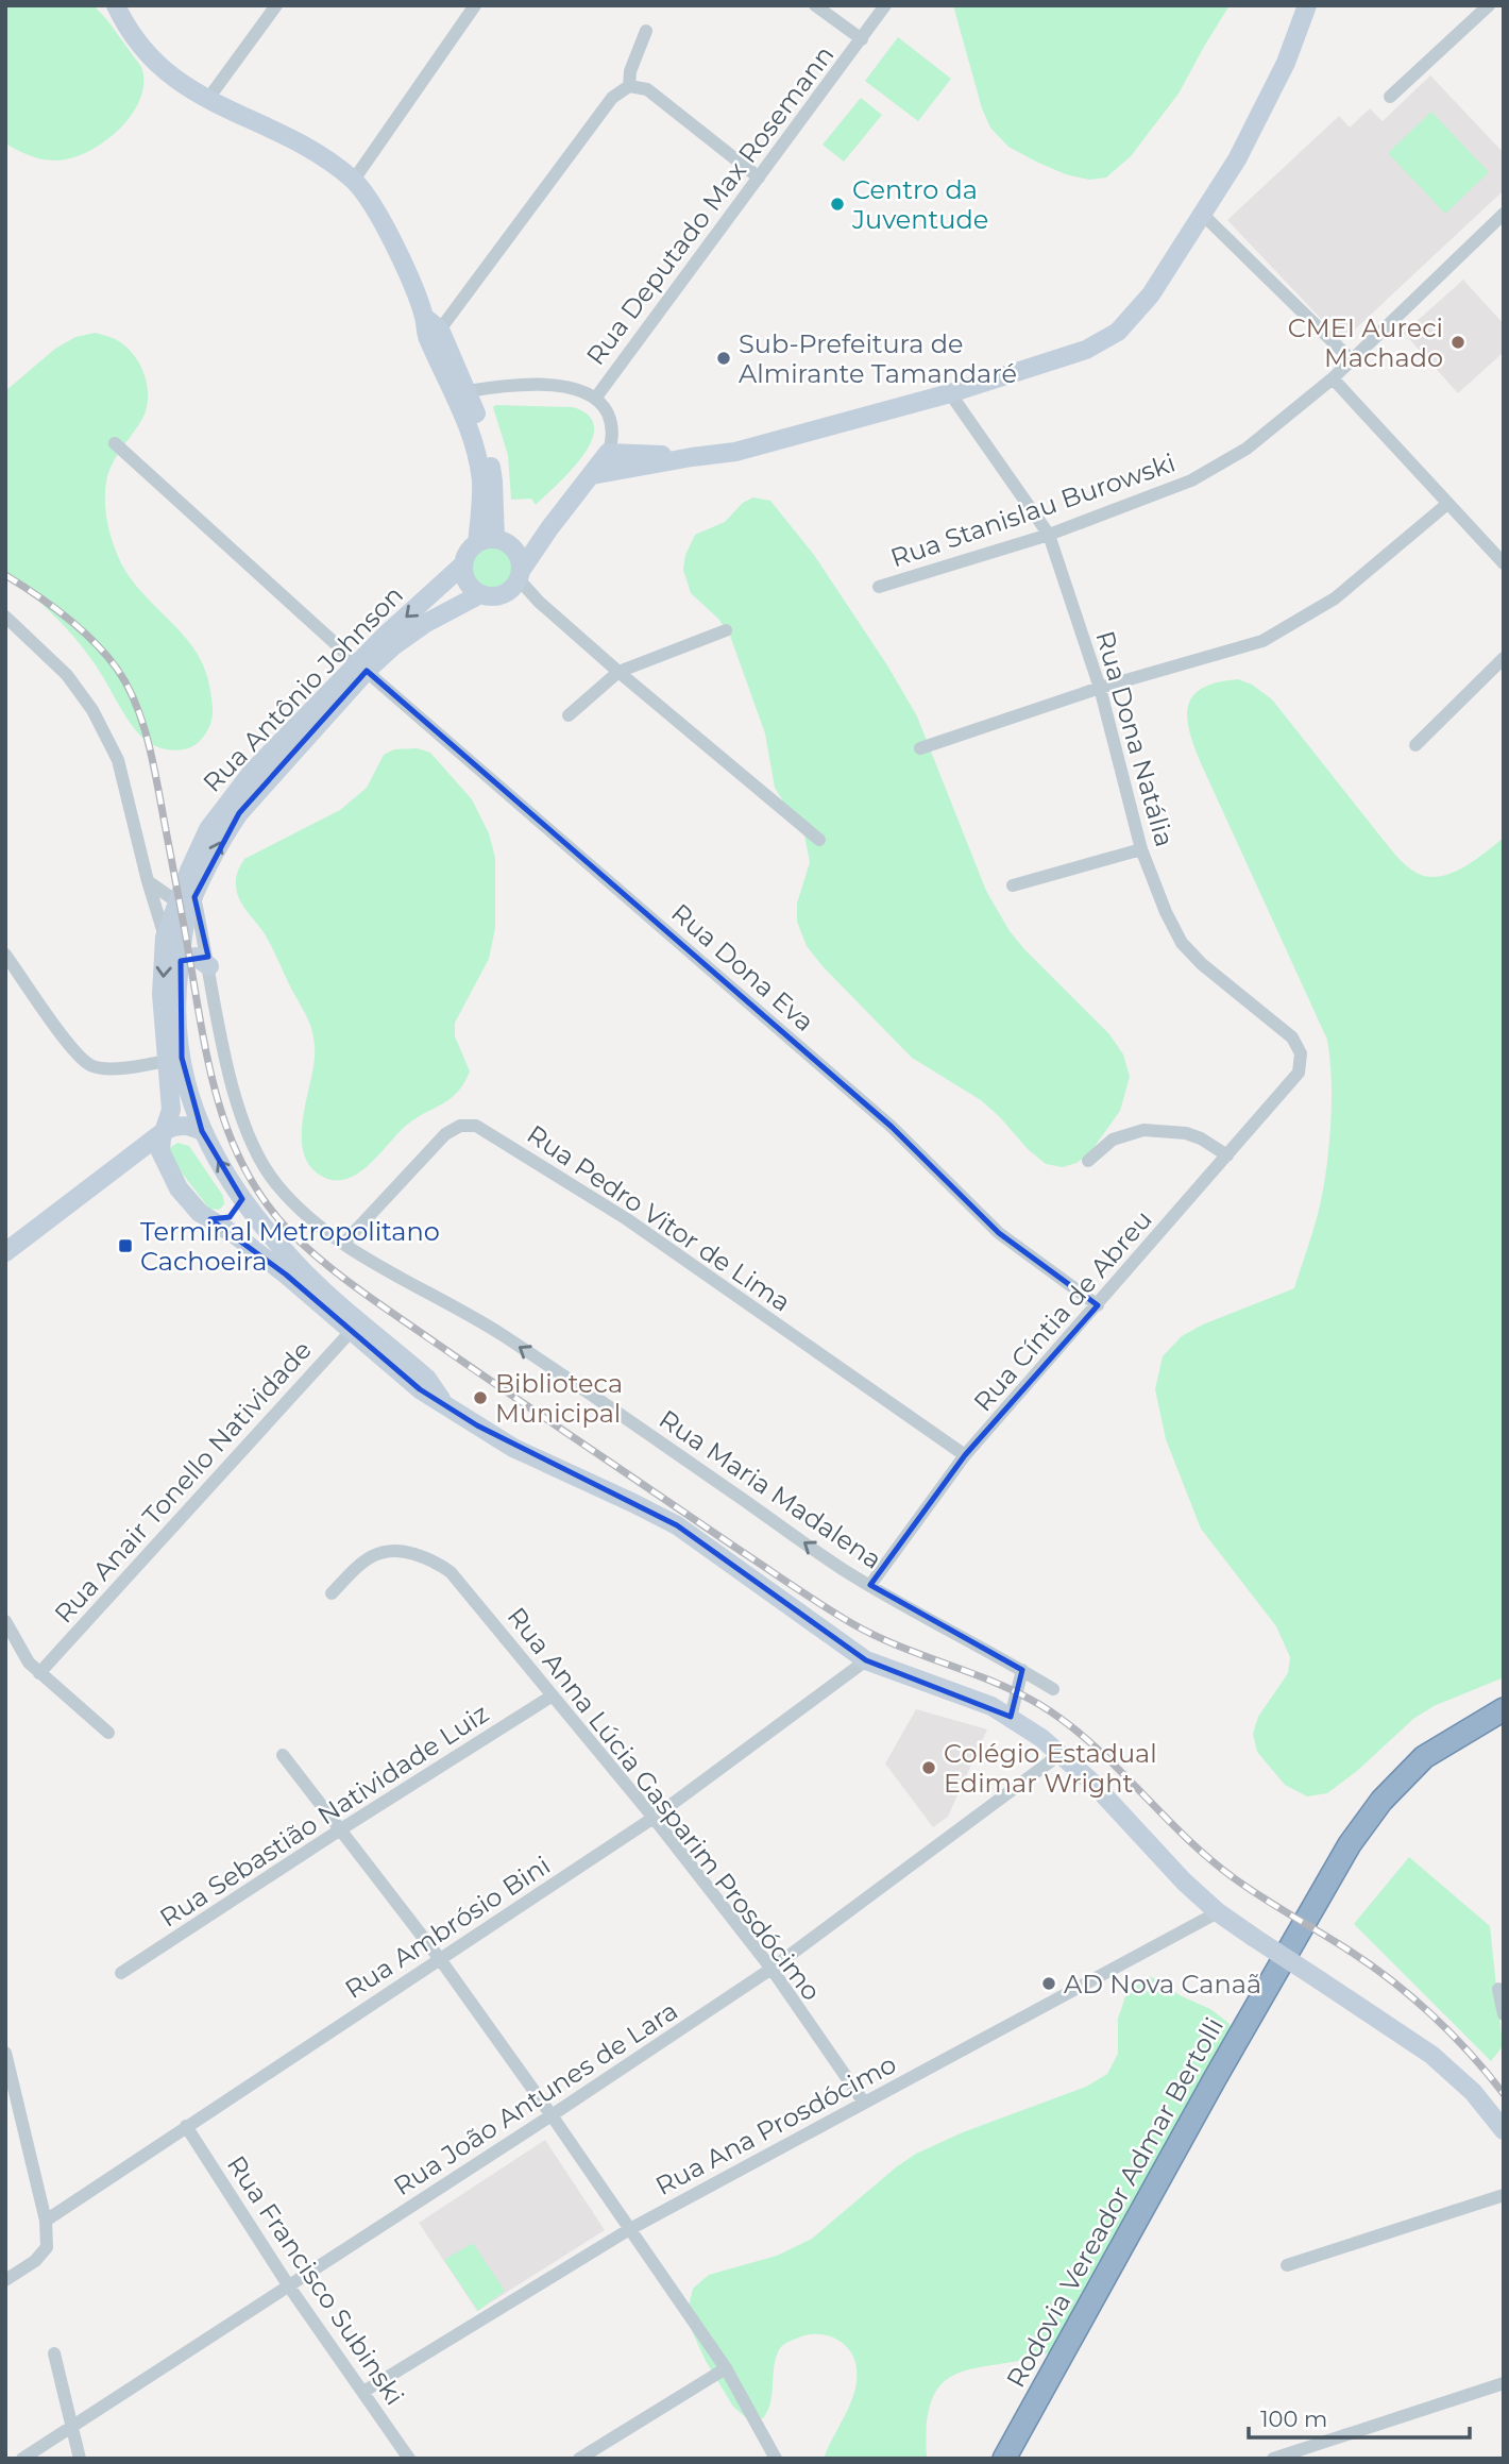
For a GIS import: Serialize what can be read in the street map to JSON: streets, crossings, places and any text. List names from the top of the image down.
{
  "streets": {
    "highway": ["Rodovia Vereador Admar Bertolli"],
    "main road": ["Rua Antônio Johnson"],
    "street": [
      "Rua Deputado Max Rosemann",
      "Rua Stanislau Burowski",
      "Rua Dona Natália",
      "Rua Dona Eva",
      "Rua Pedro Vitor de Lima",
      "Rua Cíntia de Abreu",
      "Rua Anair Tonello Natividade",
      "Rua Maria Madalena",
      "Rua Anna Lúcia Gasparim Prosdócimo",
      "Rua Sebastião Natividade Luiz",
      "Rua Ambrósio Bini",
      "Rua João Antunes de Lara",
      "Rua Ana Prosdócimo",
      "Rua Francisco Subinski"
    ]
  },
  "crossings": [
    ["Rua Stanislau Burowski", "Rua Dona Natália"],
    ["Rua Antônio Johnson", "Rua Dona Eva"],
    ["Rua Antônio Johnson", "Rua Maria Madalena"],
    ["Rua Dona Natália", "Rua Cíntia de Abreu"],
    ["Rua Dona Eva", "Rua Cíntia de Abreu"],
    ["Rua Pedro Vitor de Lima", "Rua Cíntia de Abreu"],
    ["Rua Pedro Vitor de Lima", "Rua Maria Madalena"],
    ["Rua Cíntia de Abreu", "Rua Maria Madalena"],
    ["Rua Anna Lúcia Gasparim Prosdócimo", "Rua Sebastião Natividade Luiz"],
    ["Rua Anna Lúcia Gasparim Prosdócimo", "Rua Ambrósio Bini"],
    ["Rua Anna Lúcia Gasparim Prosdócimo", "Rua João Antunes de Lara"],
    ["Rua Anna Lúcia Gasparim Prosdócimo", "Rua Ana Prosdócimo"],
    ["Rua Ambrósio Bini", "Rua Francisco Subinski"],
    ["Rua João Antunes de Lara", "Rua Francisco Subinski"],
    ["Rua Ana Prosdócimo", "Rua Francisco Subinski"]
  ],
  "one_way": ["Rua Maria Madalena"],
  "places": {
    "other": [
      "Centro da Juventude",
      "CMEI Aureci Machado",
      "Sub-Prefeitura de Almirante Tamandaré",
      "Biblioteca Municipal",
      "Colégio Estadual Edimar Wright",
      "AD Nova Canaã"
    ],
    "transit": ["Terminal Metropolitano Cachoeira"]
  },
  "scale_bar": "100 m"
}
